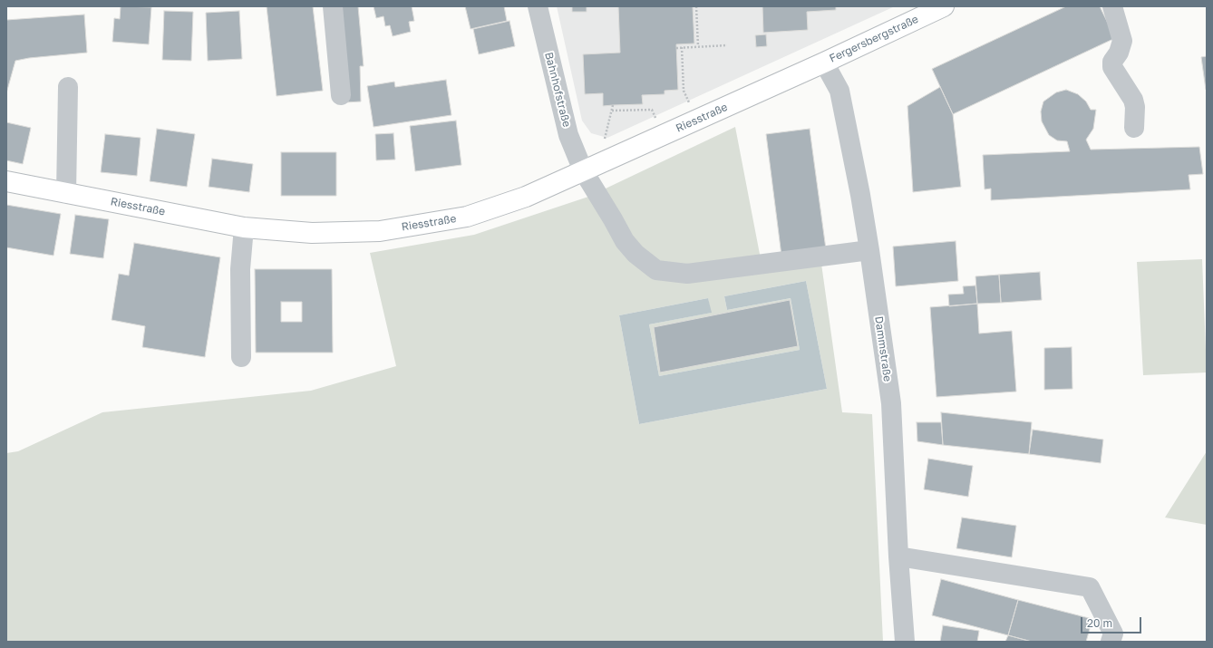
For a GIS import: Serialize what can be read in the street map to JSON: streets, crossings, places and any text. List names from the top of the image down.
{
  "streets": {
    "main road": ["Fergersbergstraße", "Riesstraße"],
    "street": ["Bahnhofstraße", "Dammstraße"]
  },
  "crossings": [
    ["Fergersbergstraße", "Riesstraße"],
    ["Fergersbergstraße", "Dammstraße"],
    ["Bahnhofstraße", "Riesstraße"],
    ["Bahnhofstraße", "Dammstraße"],
    ["Riesstraße", "Dammstraße"]
  ],
  "scale_bar": "20 m"
}
